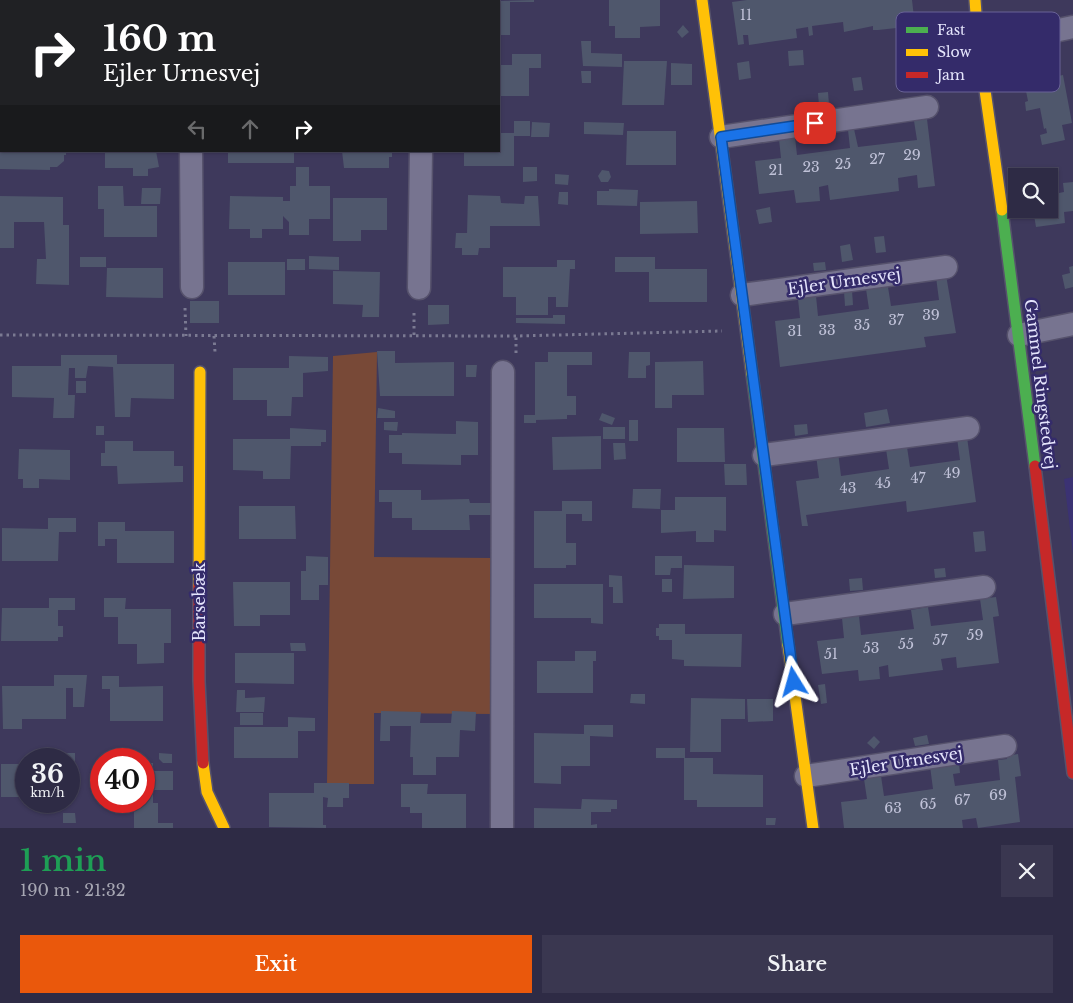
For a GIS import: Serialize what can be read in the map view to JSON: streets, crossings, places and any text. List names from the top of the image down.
{
  "streets": {
    "street": ["Ejler Urnesvej", "Gammel Ringstedvej", "Barsebæk"]
  },
  "house_numbers": [
    "11",
    "29",
    "27",
    "25",
    "23",
    "21",
    "39",
    "37",
    "35",
    "33",
    "31",
    "49",
    "47",
    "45",
    "43",
    "59",
    "57",
    "55",
    "53",
    "51",
    "69",
    "67",
    "65",
    "63"
  ],
  "legend": ["Fast", "Slow", "Jam"],
  "page": {
    "turn": ["160 m", "Ejler Urnesvej"],
    "speed": "36 km/h",
    "limit": "40",
    "heading": ["1 min", "190 m · 21:32"],
    "buttons": ["Exit", "Share"]
  }
}
